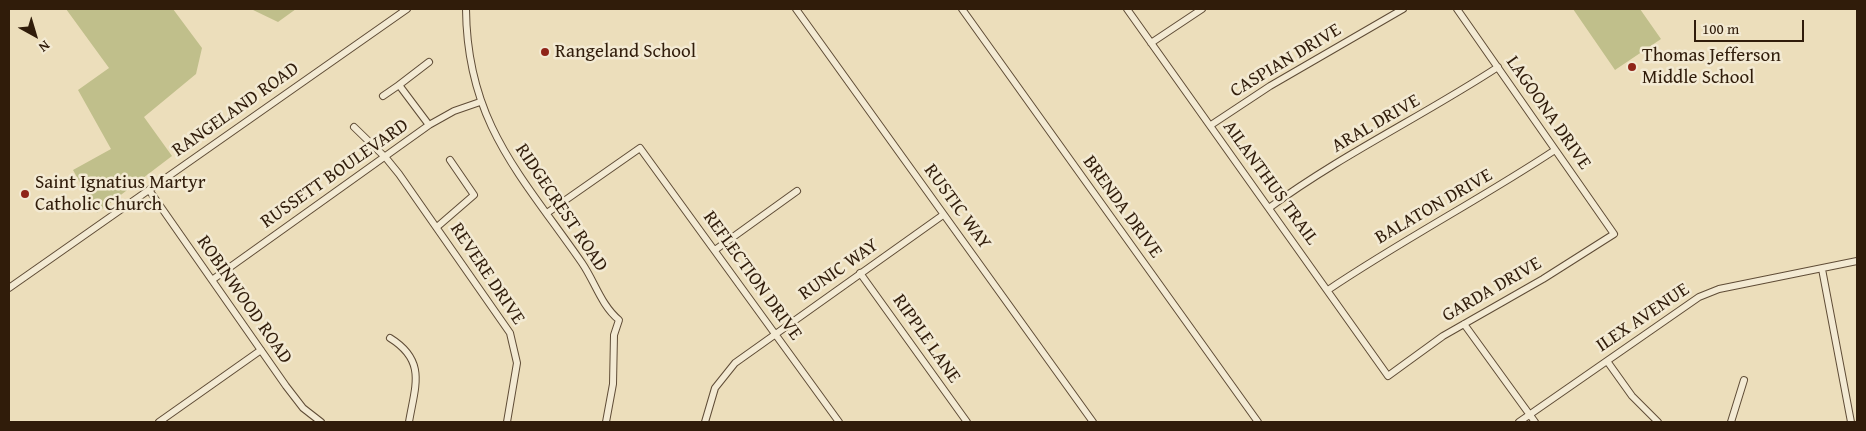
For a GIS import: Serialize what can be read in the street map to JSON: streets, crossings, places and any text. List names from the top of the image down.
{
  "streets": {
    "street": [
      "CASPIAN DRIVE",
      "RANGELAND ROAD",
      "LAGOONA DRIVE",
      "ARAL DRIVE",
      "RUSSETT BOULEVARD",
      "AILANTHUS TRAIL",
      "RUSTIC WAY",
      "BRENDA DRIVE",
      "BALATON DRIVE",
      "RIDGECREST ROAD",
      "RUNIC WAY",
      "REVERE DRIVE",
      "REFLECTION DRIVE",
      "GARDA DRIVE",
      "ROBINWOOD ROAD",
      "ILEX AVENUE",
      "RIPPLE LANE"
    ]
  },
  "crossings": [
    ["CASPIAN DRIVE", "AILANTHUS TRAIL"],
    ["RANGELAND ROAD", "ROBINWOOD ROAD"],
    ["LAGOONA DRIVE", "ARAL DRIVE"],
    ["LAGOONA DRIVE", "BALATON DRIVE"],
    ["LAGOONA DRIVE", "GARDA DRIVE"],
    ["ARAL DRIVE", "AILANTHUS TRAIL"],
    ["RUSSETT BOULEVARD", "RIDGECREST ROAD"],
    ["RUSSETT BOULEVARD", "REVERE DRIVE"],
    ["RUSSETT BOULEVARD", "ROBINWOOD ROAD"],
    ["AILANTHUS TRAIL", "BALATON DRIVE"],
    ["AILANTHUS TRAIL", "GARDA DRIVE"],
    ["RUSTIC WAY", "RUNIC WAY"],
    ["RIDGECREST ROAD", "REFLECTION DRIVE"],
    ["RUNIC WAY", "REFLECTION DRIVE"],
    ["RUNIC WAY", "RIPPLE LANE"]
  ],
  "places": ["Rangeland School", "Thomas Jefferson Middle School", "Saint Ignatius Martyr Catholic Church"],
  "scale_bar": "100 m",
  "north": "bottom right"
}
